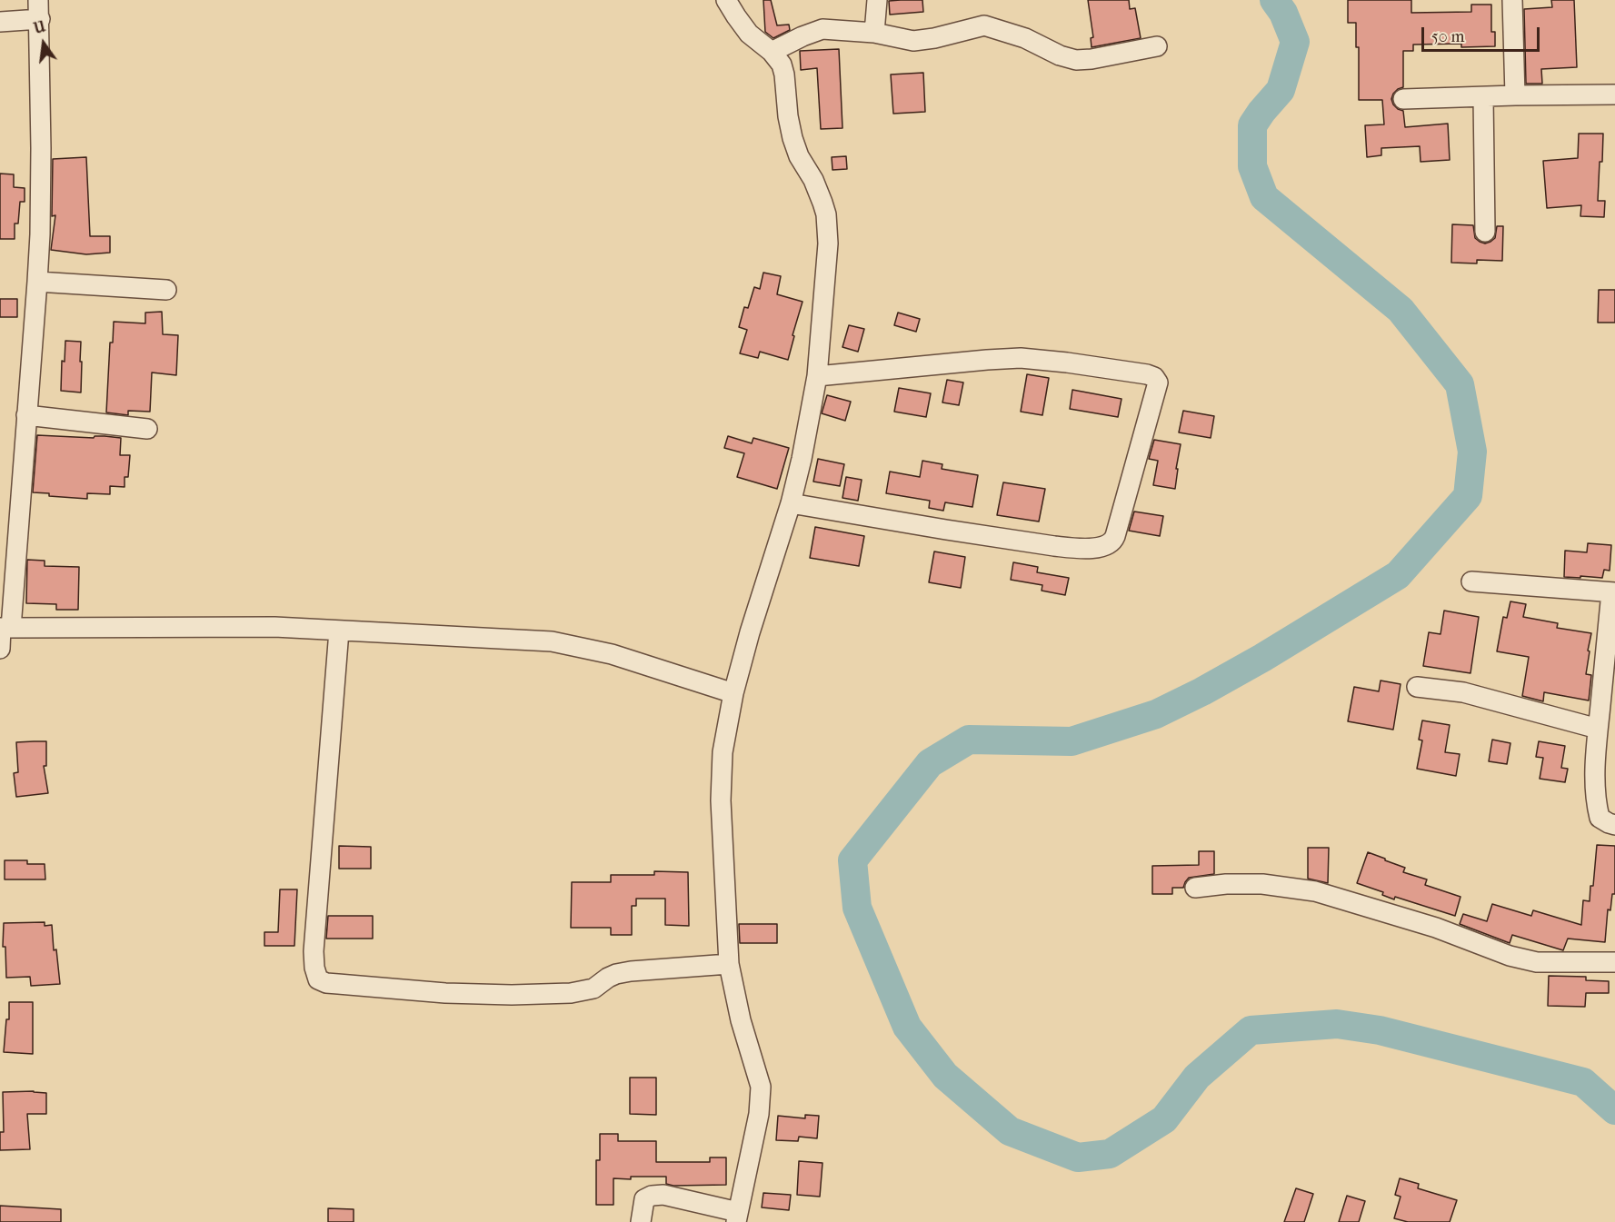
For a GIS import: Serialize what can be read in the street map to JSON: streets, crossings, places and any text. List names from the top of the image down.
{
  "scale_bar": "50 m",
  "north": "top"
}
